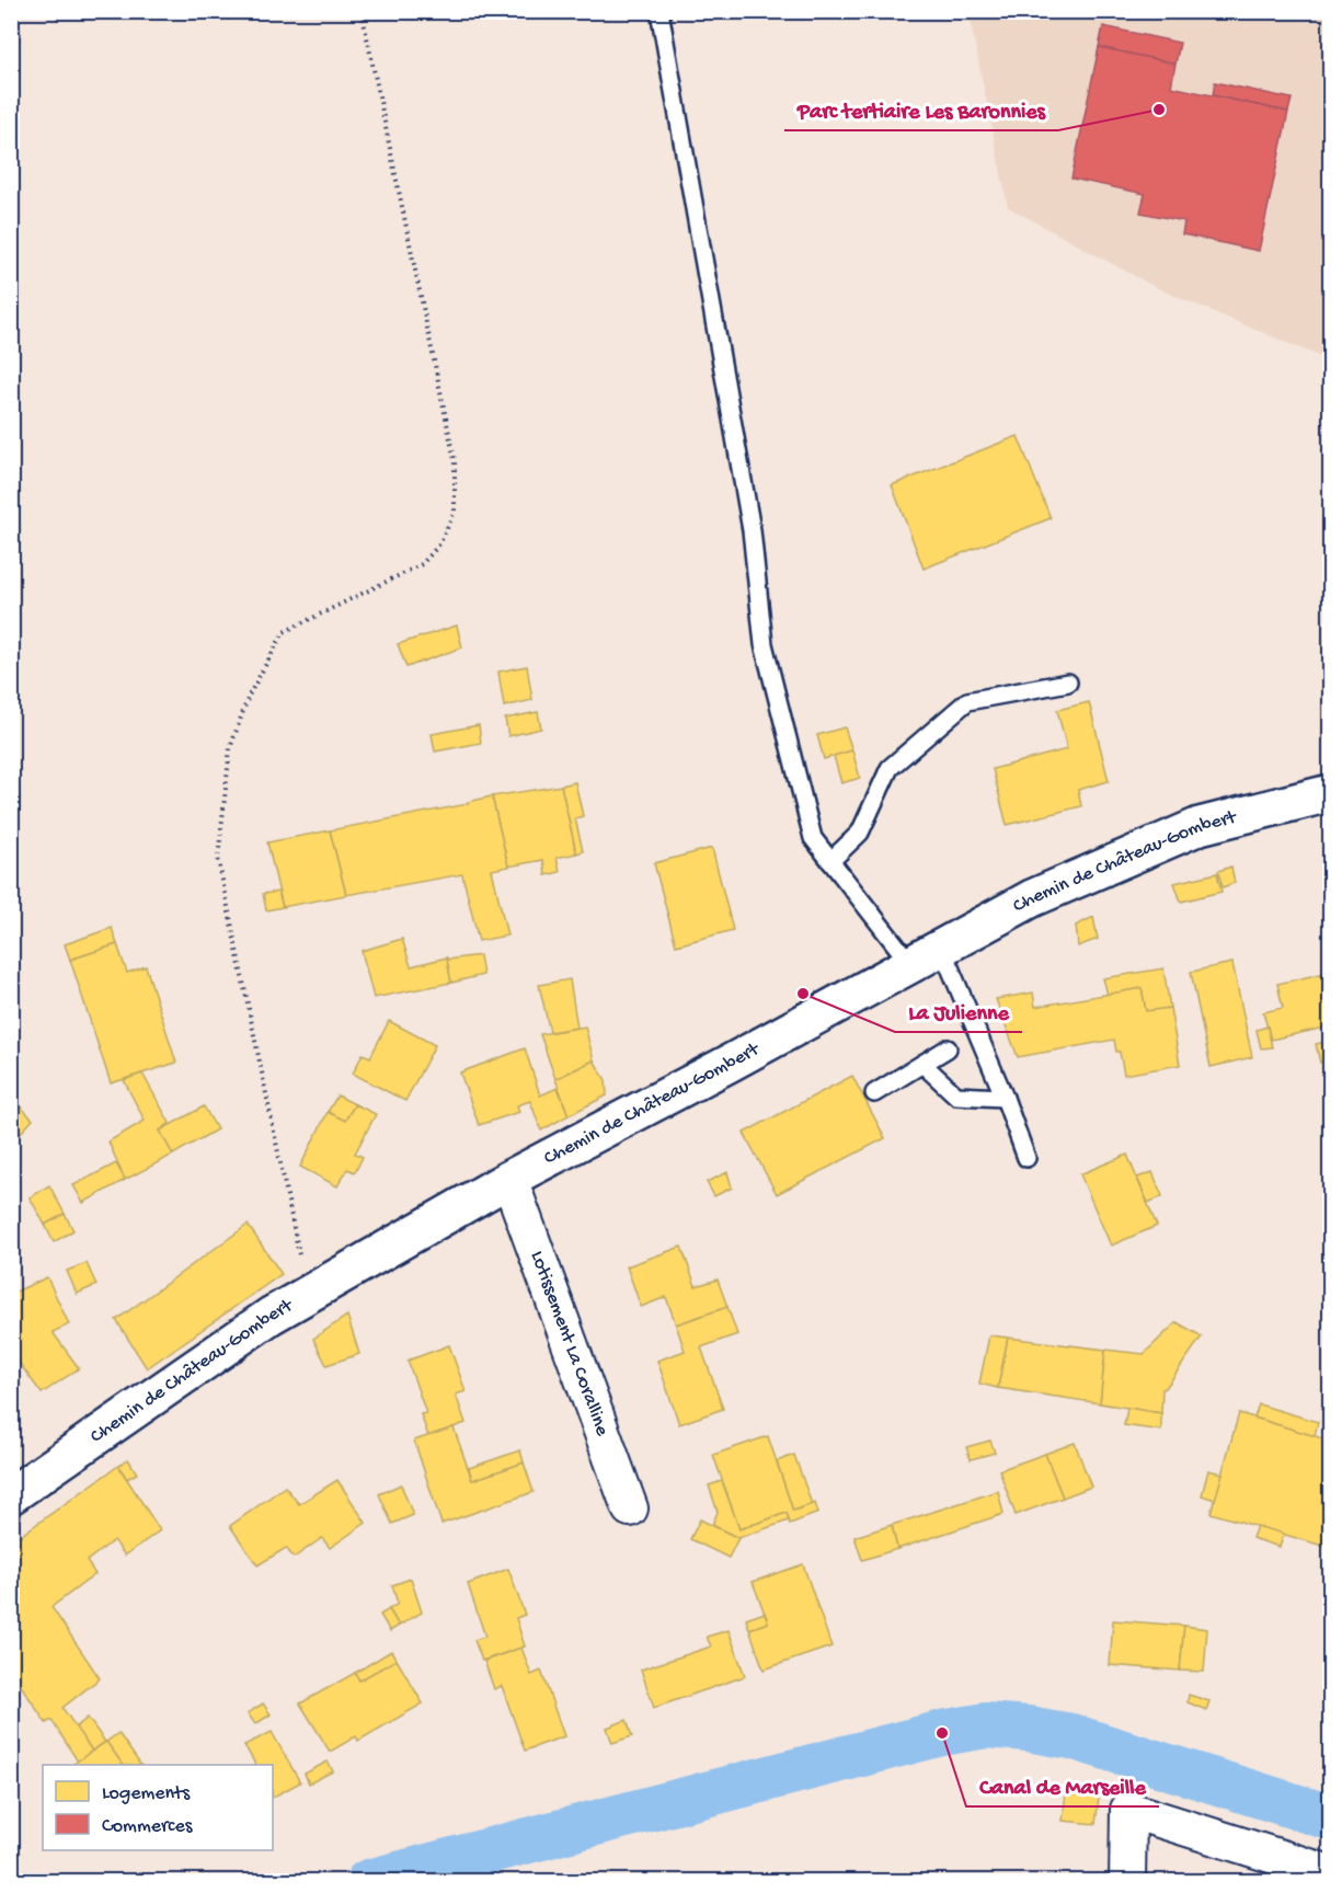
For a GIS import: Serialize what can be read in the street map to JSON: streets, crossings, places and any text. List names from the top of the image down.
{
  "streets": {
    "street": ["Chemin de Château-Gombert", "Lotissement La Coralline"]
  },
  "crossings": [
    ["Chemin de Château-Gombert", "Lotissement La Coralline"]
  ],
  "places": ["Parc tertiaire Les Baronnies", "La Julienne", "Canal de Marseille"],
  "legend": ["Logements", "Commerces"]
}
